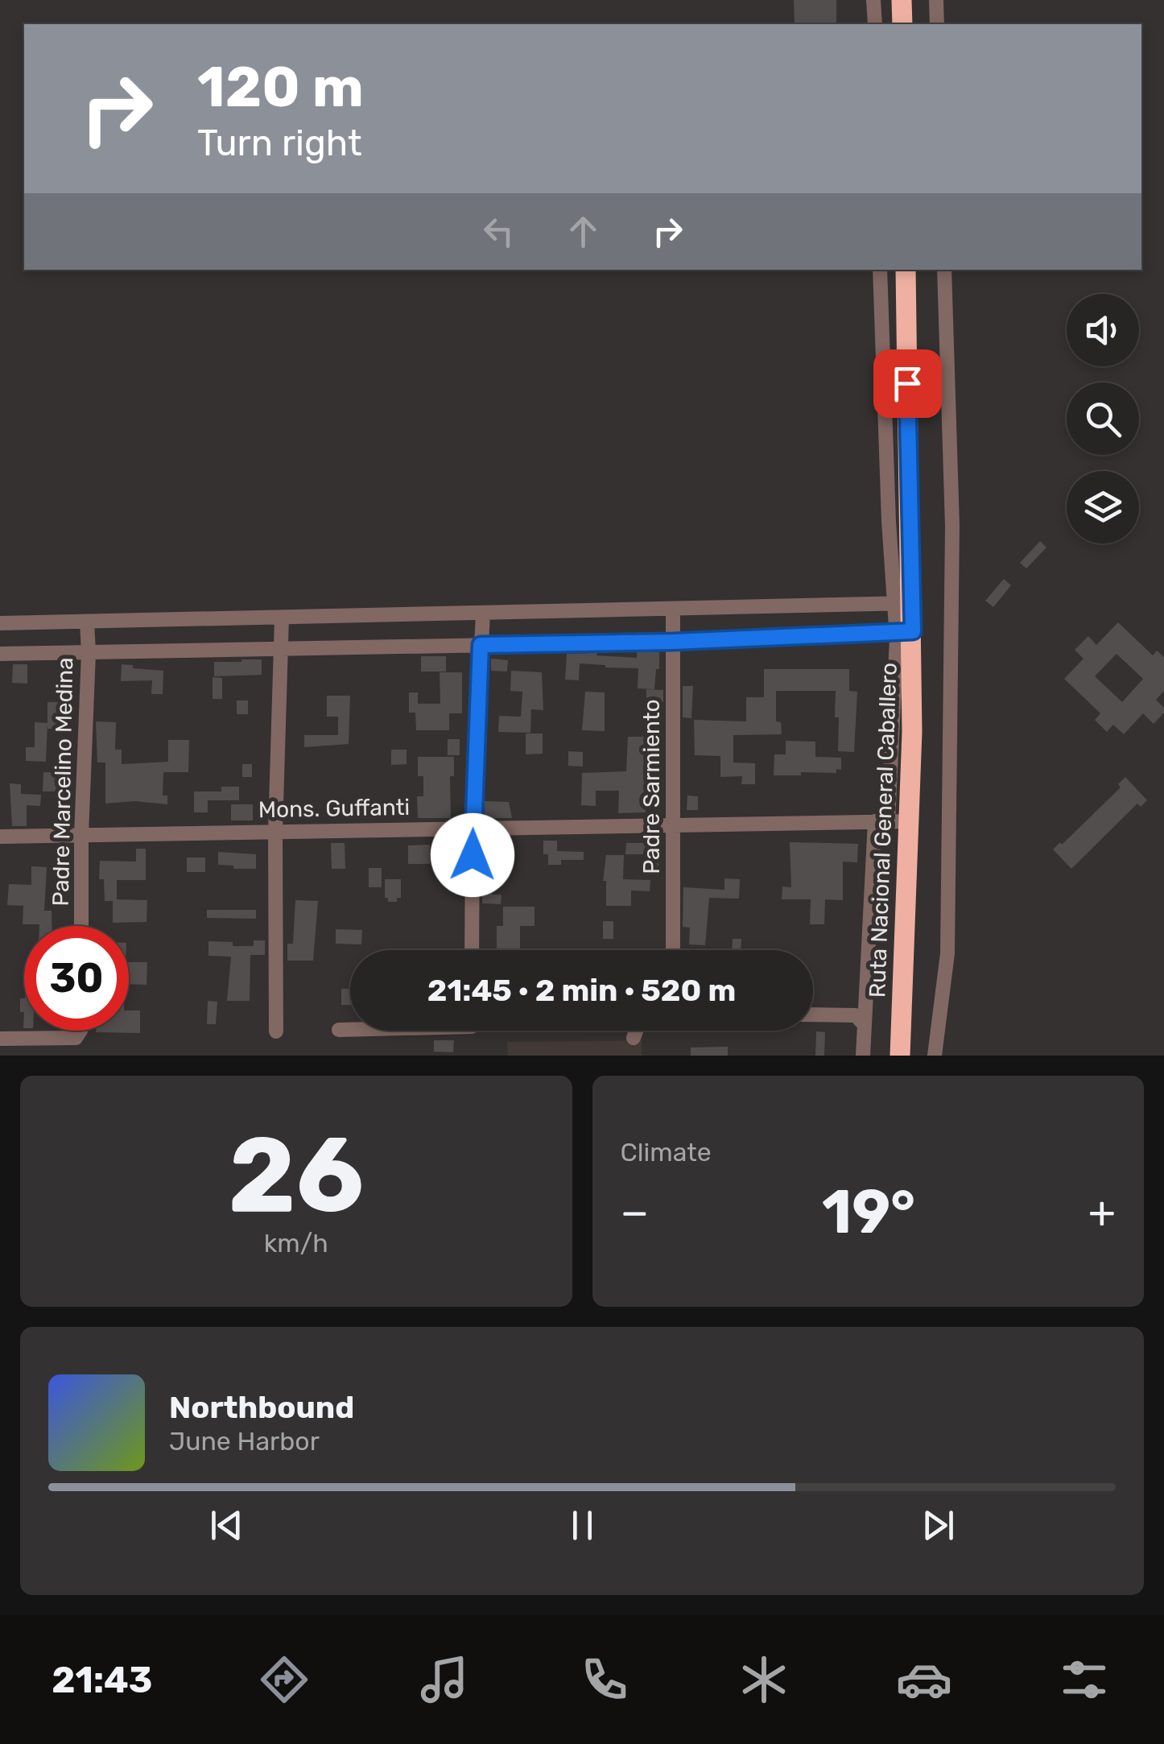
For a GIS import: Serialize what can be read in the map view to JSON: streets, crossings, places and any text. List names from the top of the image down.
{
  "streets": {
    "highway": ["Ruta Nacional General Caballero"],
    "street": ["Padre Marcelino Medina", "Padre Sarmiento", "Mons. Guffanti"]
  },
  "crossings": [
    ["Padre Marcelino Medina", "Mons. Guffanti"],
    ["Padre Sarmiento", "Mons. Guffanti"],
    ["Mons. Guffanti", "Ruta Nacional General Caballero"]
  ],
  "page": {
    "turn": ["120 m", "Turn right"],
    "limit": "30",
    "trip": "21:45 · 2 min · 520 m",
    "tile": [
      ["26", "km/h"],
      "Climate"
    ],
    "heat": ["−", "19°", "+"],
    "song": ["Northbound", "June Harbor"],
    "tabs": "21:43"
  }
}
